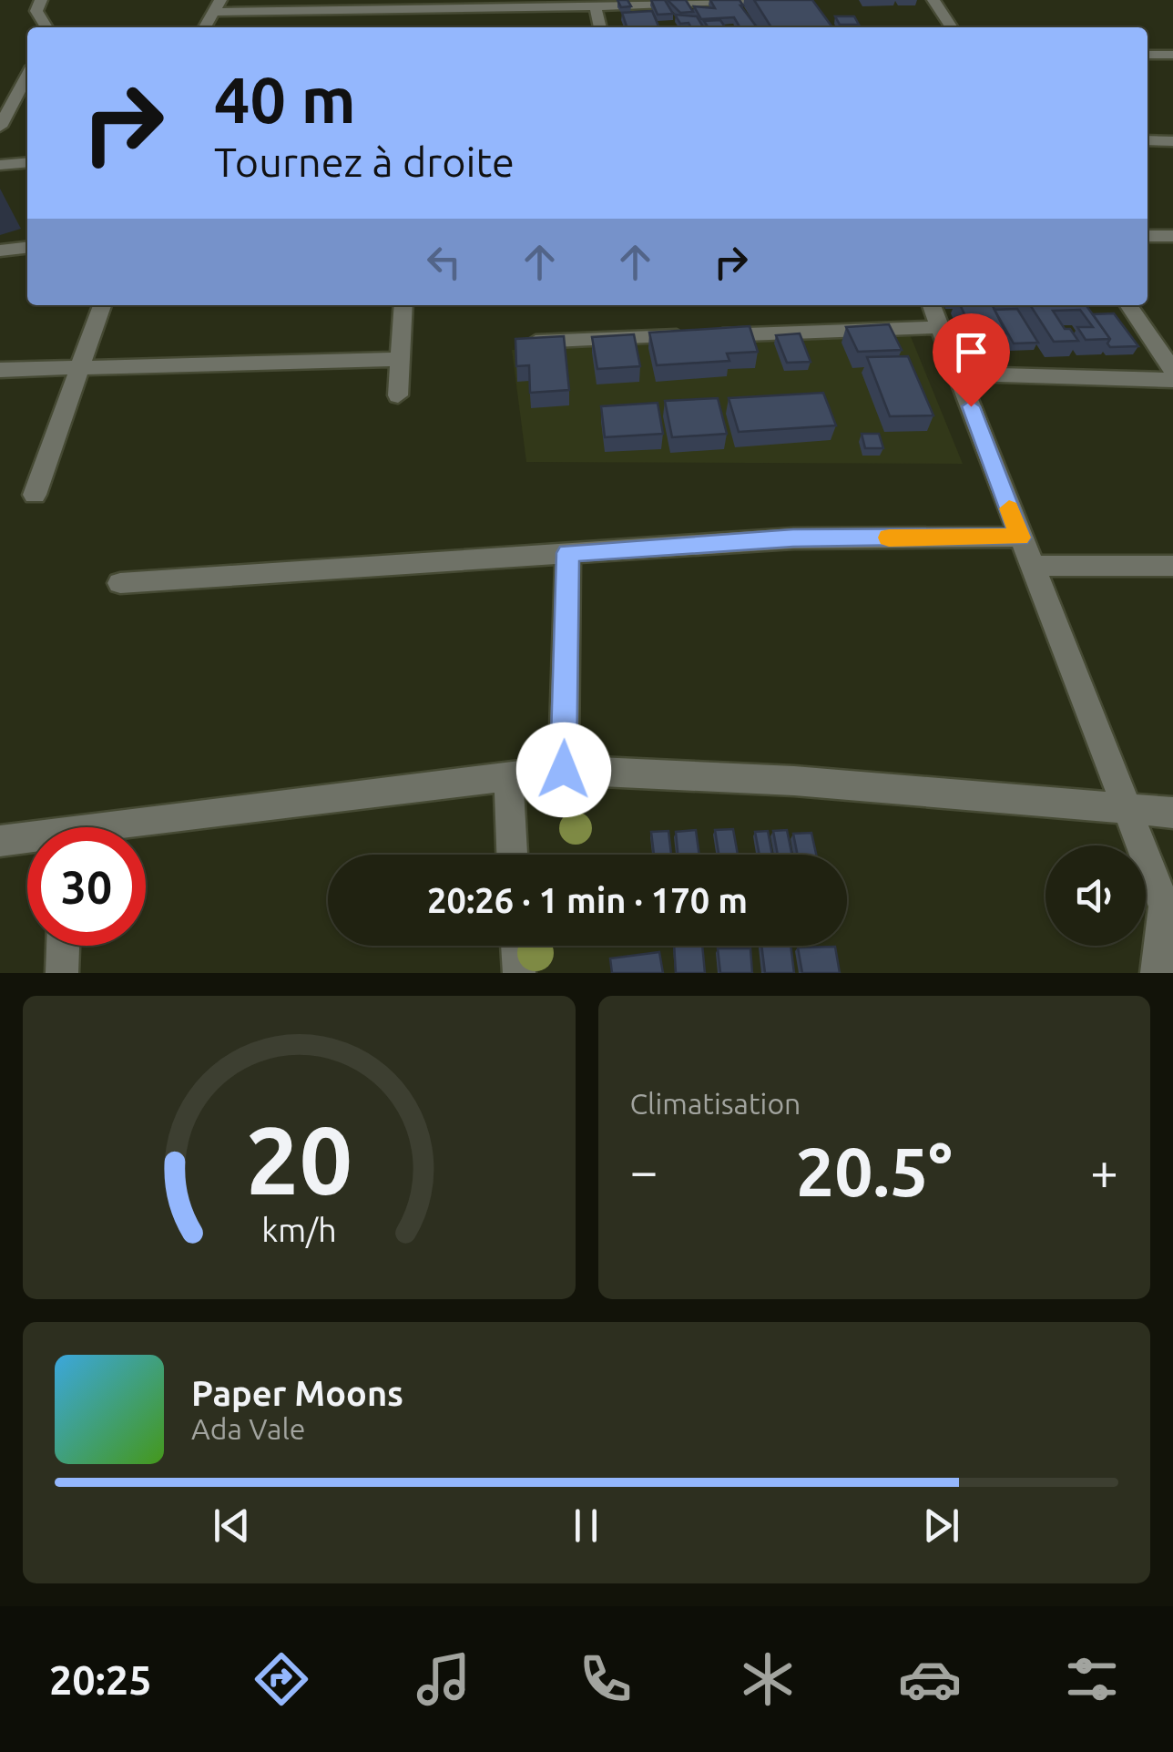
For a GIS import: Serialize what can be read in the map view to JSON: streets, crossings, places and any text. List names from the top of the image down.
{
  "page": {
    "turn": ["40 m", "Tournez à droite"],
    "limit": "30",
    "trip": "20:26 · 1 min · 170 m",
    "tile": "Climatisation",
    "heat": ["−", "20.5°", "+"],
    "song": ["Paper Moons", "Ada Vale"],
    "tabs": "20:25",
    "gauge": ["20", "km/h"]
  }
}
